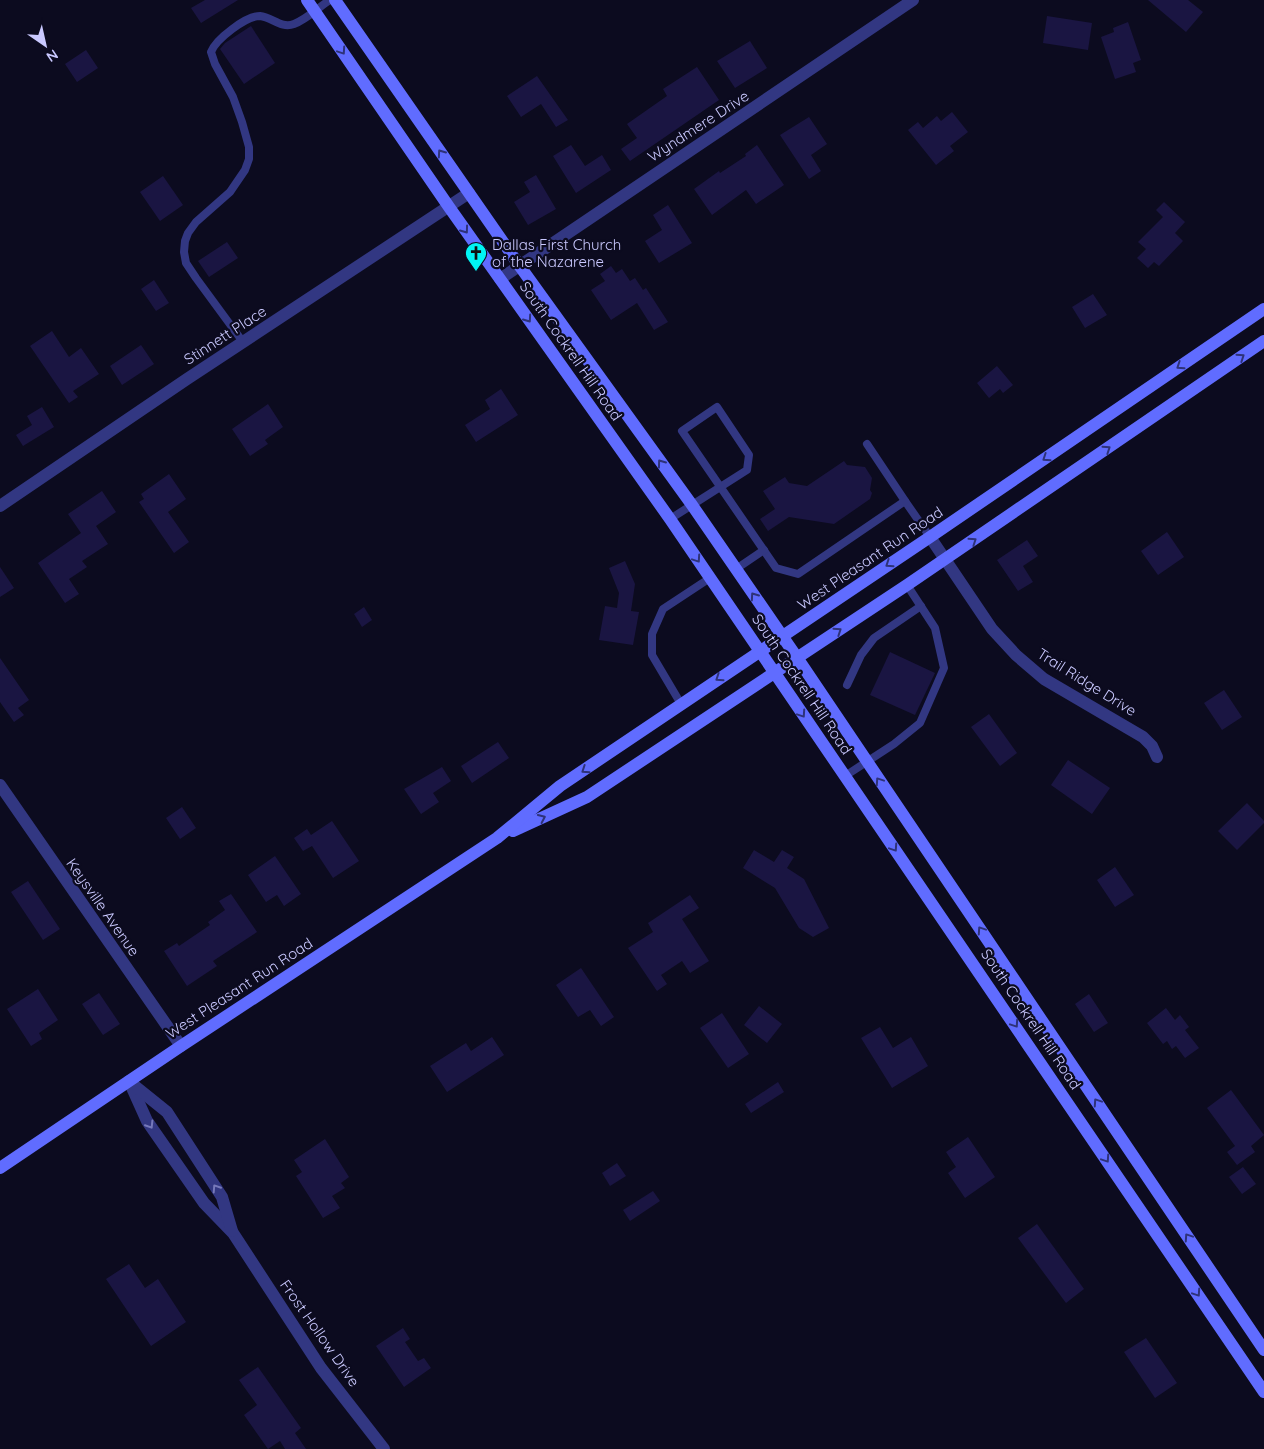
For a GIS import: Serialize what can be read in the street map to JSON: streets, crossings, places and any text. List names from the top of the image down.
{
  "streets": {
    "main road": ["South Cockrell Hill Road", "West Pleasant Run Road"],
    "street": [
      "Wyndmere Drive",
      "Stinnett Place",
      "Trail Ridge Drive",
      "Keysville Avenue",
      "Frost Hollow Drive"
    ]
  },
  "crossings": [
    ["Wyndmere Drive", "South Cockrell Hill Road"],
    ["Stinnett Place", "South Cockrell Hill Road"],
    ["South Cockrell Hill Road", "West Pleasant Run Road"],
    ["West Pleasant Run Road", "Trail Ridge Drive"],
    ["West Pleasant Run Road", "Keysville Avenue"],
    ["West Pleasant Run Road", "Frost Hollow Drive"]
  ],
  "places": {
    "church": ["Dallas First Church of the Nazarene"]
  },
  "north": "bottom right"
}
